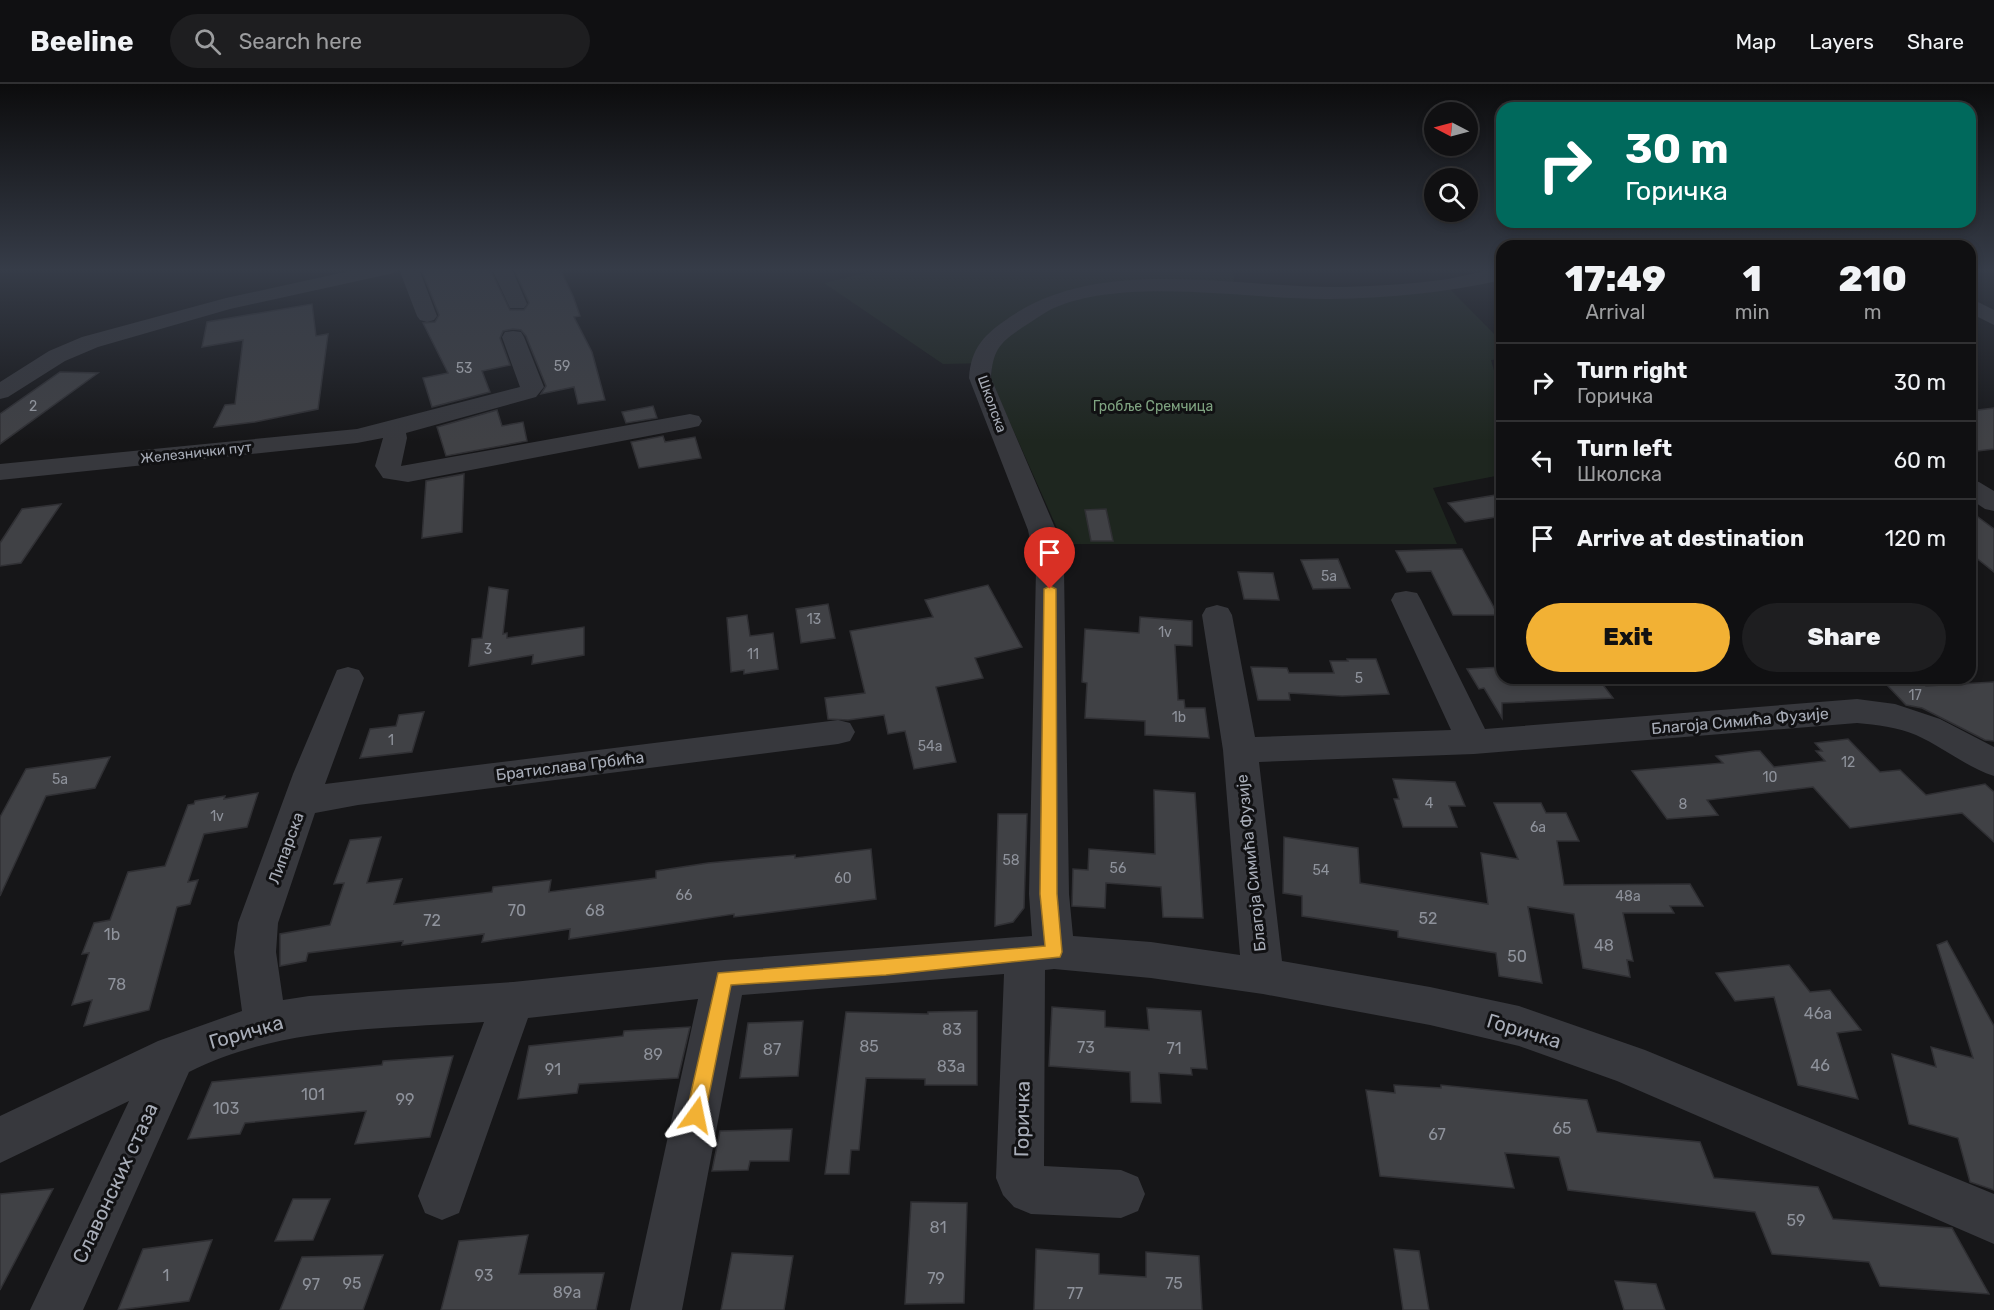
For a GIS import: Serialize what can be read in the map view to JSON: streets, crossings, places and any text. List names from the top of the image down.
{
  "streets": {
    "street": [
      "Школска",
      "Железнички пут",
      "Благоја Симића Фузије",
      "Братислава Грбића",
      "Липарска",
      "Горичка",
      "Славонских стаза"
    ]
  },
  "crossings": [
    ["Школска", "Горичка"],
    ["Благоја Симића Фузије", "Горичка"],
    ["Братислава Грбића", "Липарска"],
    ["Липарска", "Горичка"],
    ["Горичка", "Славонских стаза"]
  ],
  "parks": ["Гробље Сремчица"],
  "house_numbers": [
    "59",
    "53",
    "2",
    "5a",
    "13",
    "1v",
    "3",
    "11",
    "5",
    "17",
    "1b",
    "1",
    "54a",
    "12",
    "10",
    "5a",
    "4",
    "8",
    "1v",
    "6a",
    "58",
    "56",
    "54",
    "60",
    "66",
    "48a",
    "70",
    "68",
    "52",
    "72",
    "1b",
    "48",
    "50",
    "78",
    "46a",
    "83",
    "85",
    "73",
    "71",
    "87",
    "89",
    "46",
    "83a",
    "91",
    "101",
    "99",
    "103",
    "65",
    "67",
    "59",
    "81",
    "1",
    "93",
    "79",
    "95",
    "75",
    "97",
    "89a",
    "77"
  ],
  "north": "left",
  "page": {
    "header": "Beeline",
    "search": "Search here",
    "nav": ["Map", "Layers", "Share"],
    "turn": ["30 m", "Горичка"],
    "eta": [
      "17:49",
      "Arrival",
      "1",
      "min",
      "210",
      "m"
    ],
    "list": [
      {
        "name": "Turn right",
        "note": "Горичка",
        "value": "30 m"
      },
      {
        "name": "Turn left",
        "note": "Школска",
        "value": "60 m"
      },
      {
        "name": "Arrive at destination",
        "value": "120 m"
      }
    ],
    "buttons": ["Exit", "Share"]
  }
}
